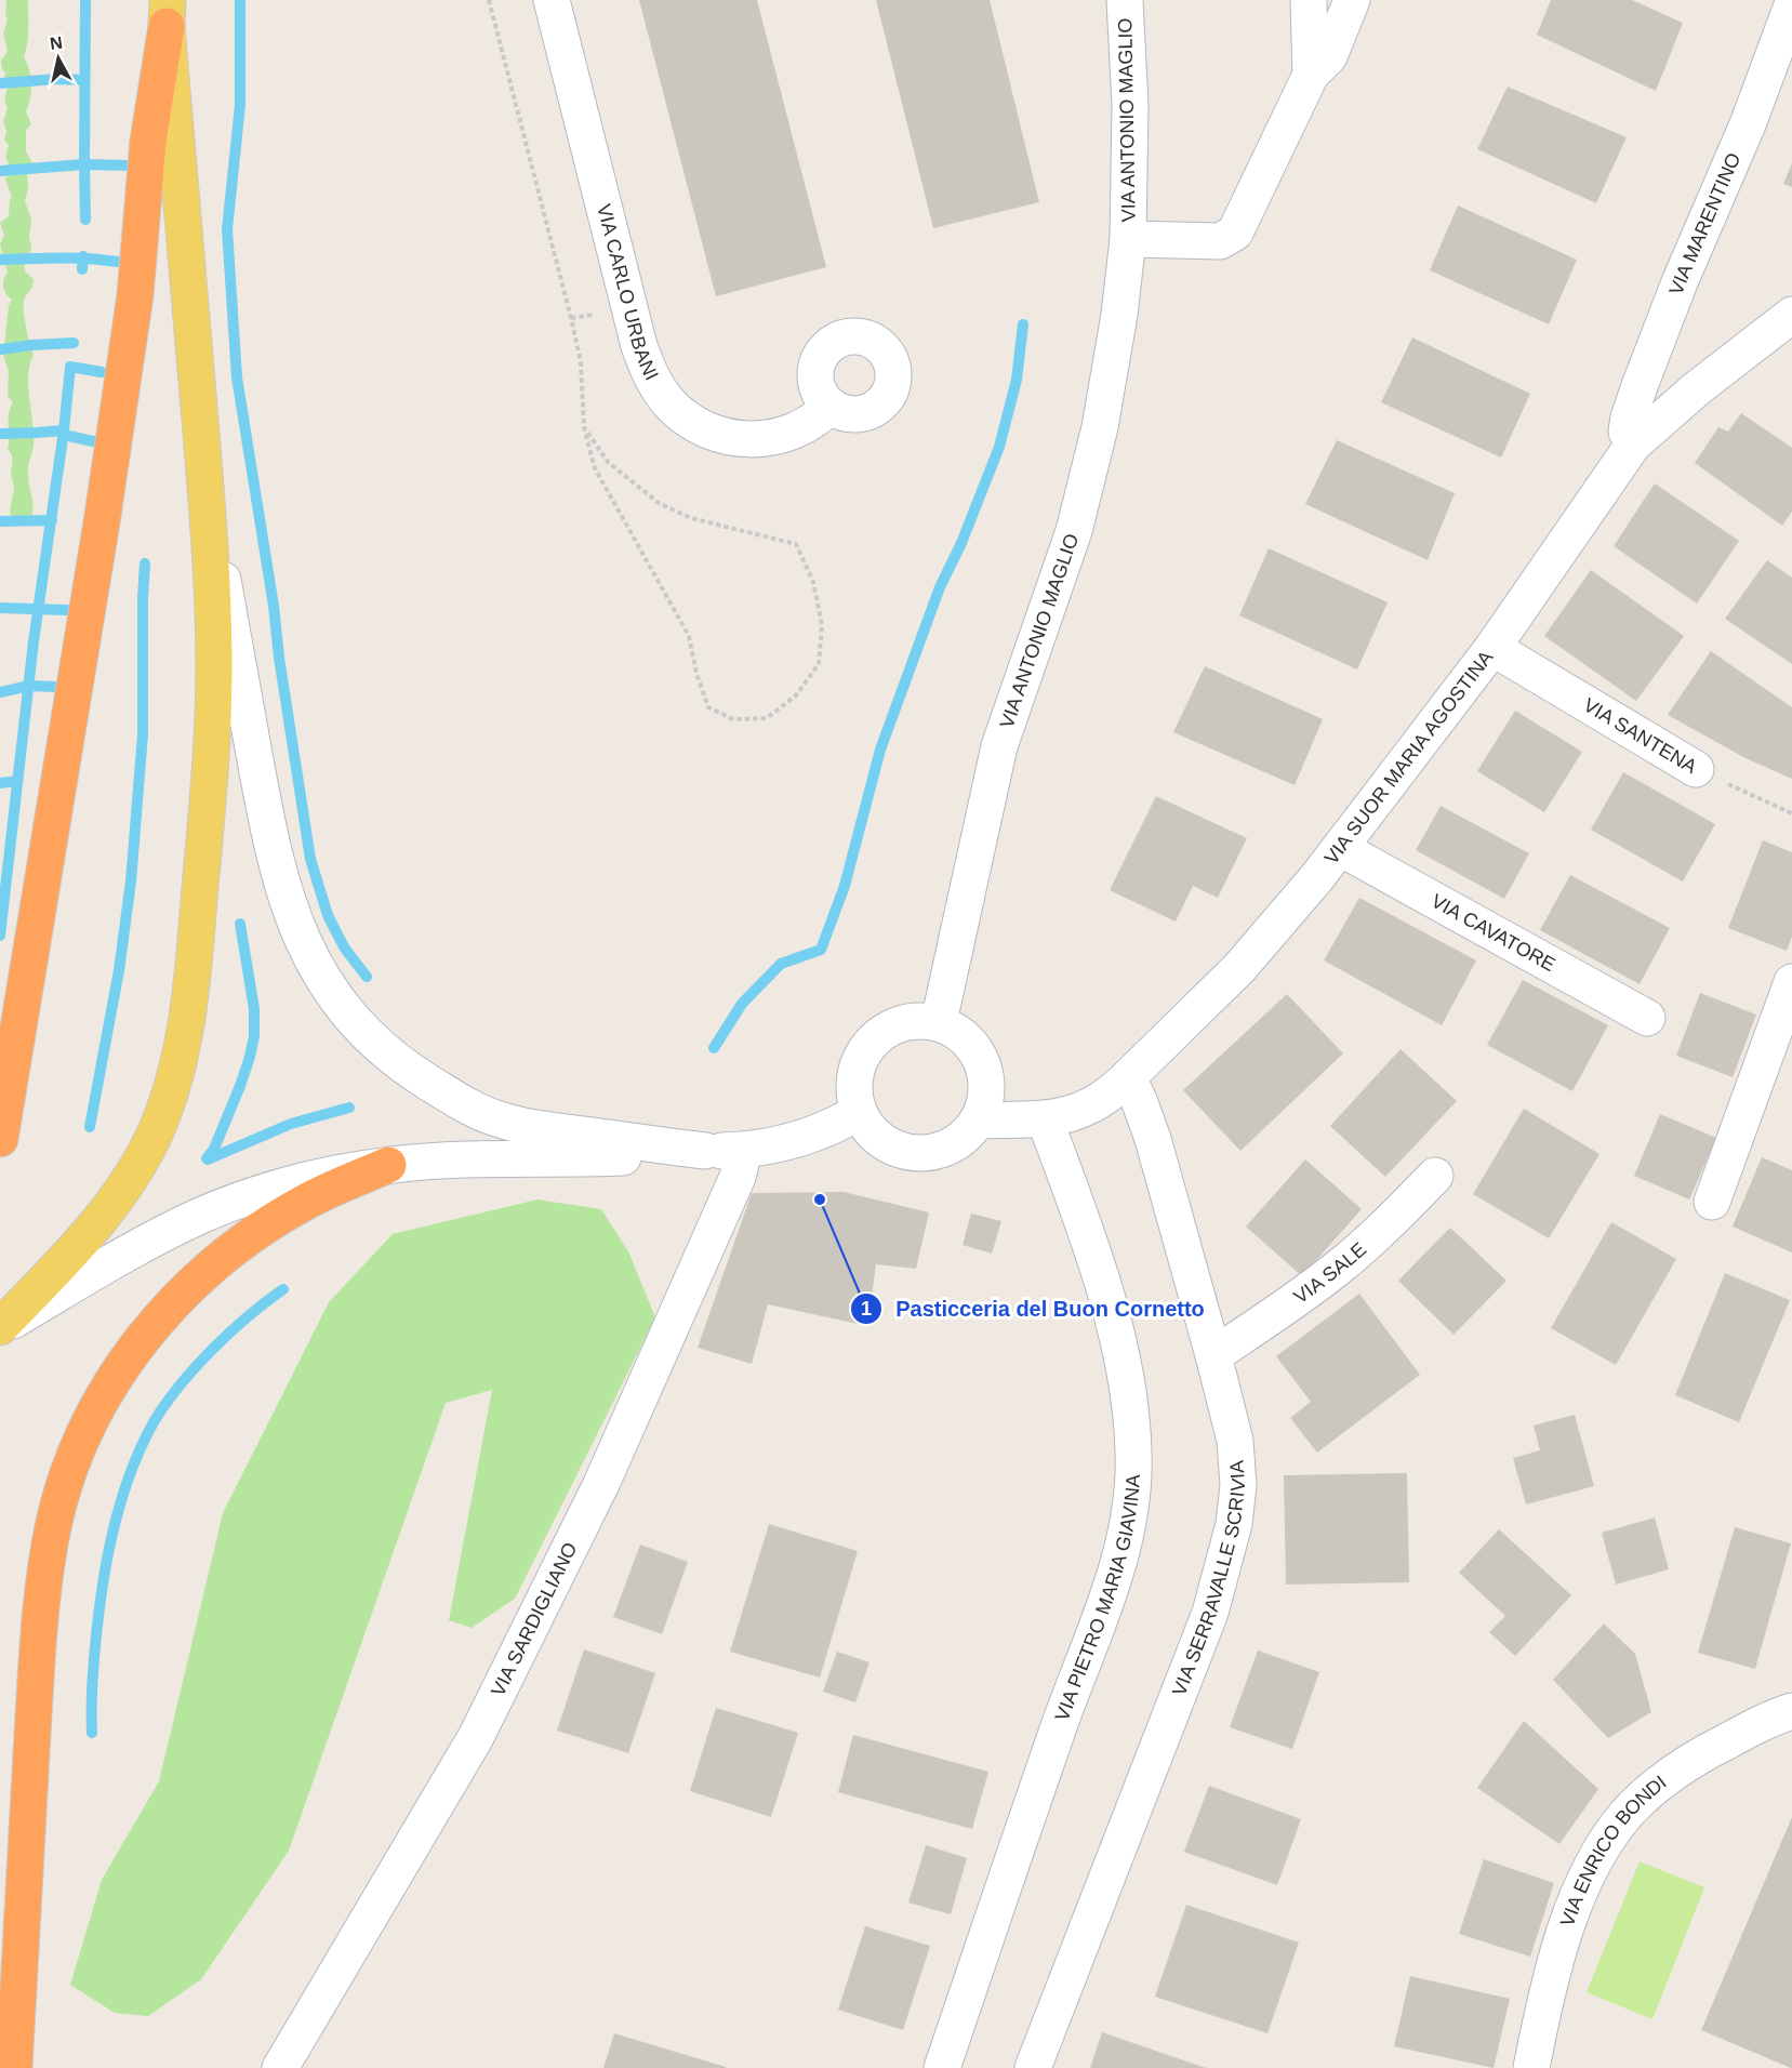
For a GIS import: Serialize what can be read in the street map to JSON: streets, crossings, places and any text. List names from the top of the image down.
{
  "streets": {
    "street": [
      "VIA ANTONIO MAGLIO",
      "VIA MARENTINO",
      "VIA CARLO URBANI",
      "VIA SANTENA",
      "VIA SUOR MARIA AGOSTINA",
      "VIA CAVATORE",
      "VIA SALE",
      "VIA SERRAVALLE SCRIVIA",
      "VIA PIETRO MARIA GIAVINA",
      "VIA SARDIGLIANO",
      "VIA ENRICO BONDI"
    ]
  },
  "crossings": [
    ["VIA ANTONIO MAGLIO", "VIA SUOR MARIA AGOSTINA"],
    ["VIA MARENTINO", "VIA SUOR MARIA AGOSTINA"],
    ["VIA SANTENA", "VIA SUOR MARIA AGOSTINA"],
    ["VIA SUOR MARIA AGOSTINA", "VIA CAVATORE"],
    ["VIA SUOR MARIA AGOSTINA", "VIA SERRAVALLE SCRIVIA"],
    ["VIA SUOR MARIA AGOSTINA", "VIA PIETRO MARIA GIAVINA"],
    ["VIA SALE", "VIA SERRAVALLE SCRIVIA"]
  ],
  "places": ["Pasticceria del Buon Cornetto"],
  "north": "top"
}
